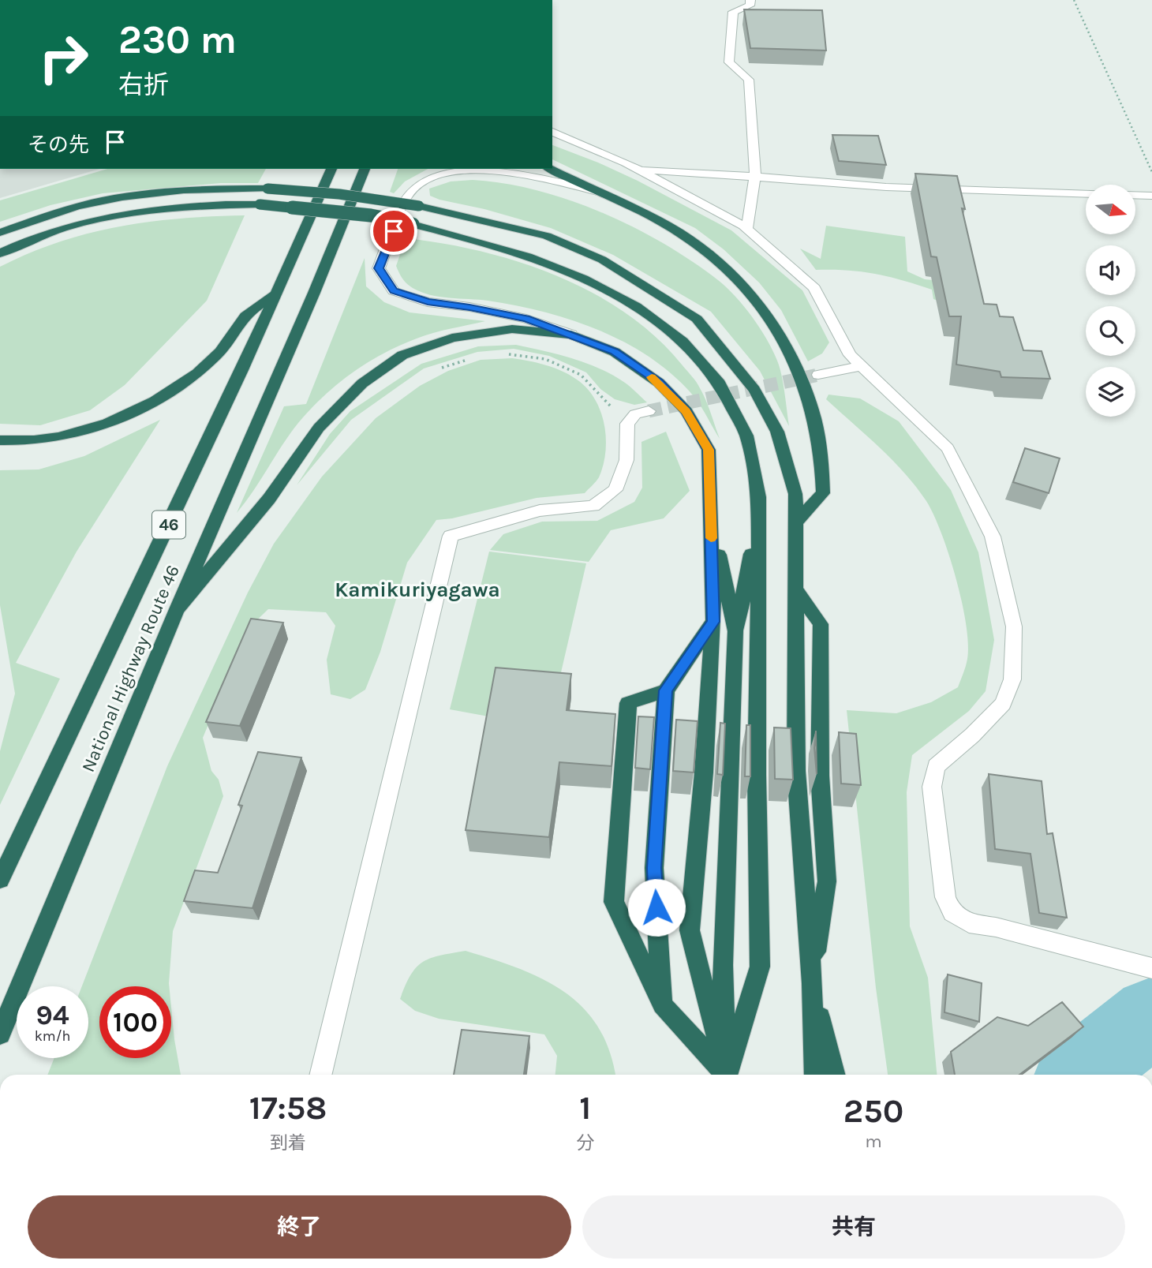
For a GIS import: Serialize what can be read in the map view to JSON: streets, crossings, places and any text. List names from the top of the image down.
{
  "streets": {
    "highway": ["46", "National Highway Route 46"]
  },
  "districts": ["Kamikuriyagawa"],
  "north": "right",
  "page": {
    "turn": ["230 m", "右折"],
    "then": "その先",
    "speed": "94 km/h",
    "limit": "100",
    "eta": [
      "17:58",
      "到着",
      "1",
      "分",
      "250",
      "m"
    ],
    "buttons": ["終了", "共有"]
  }
}
